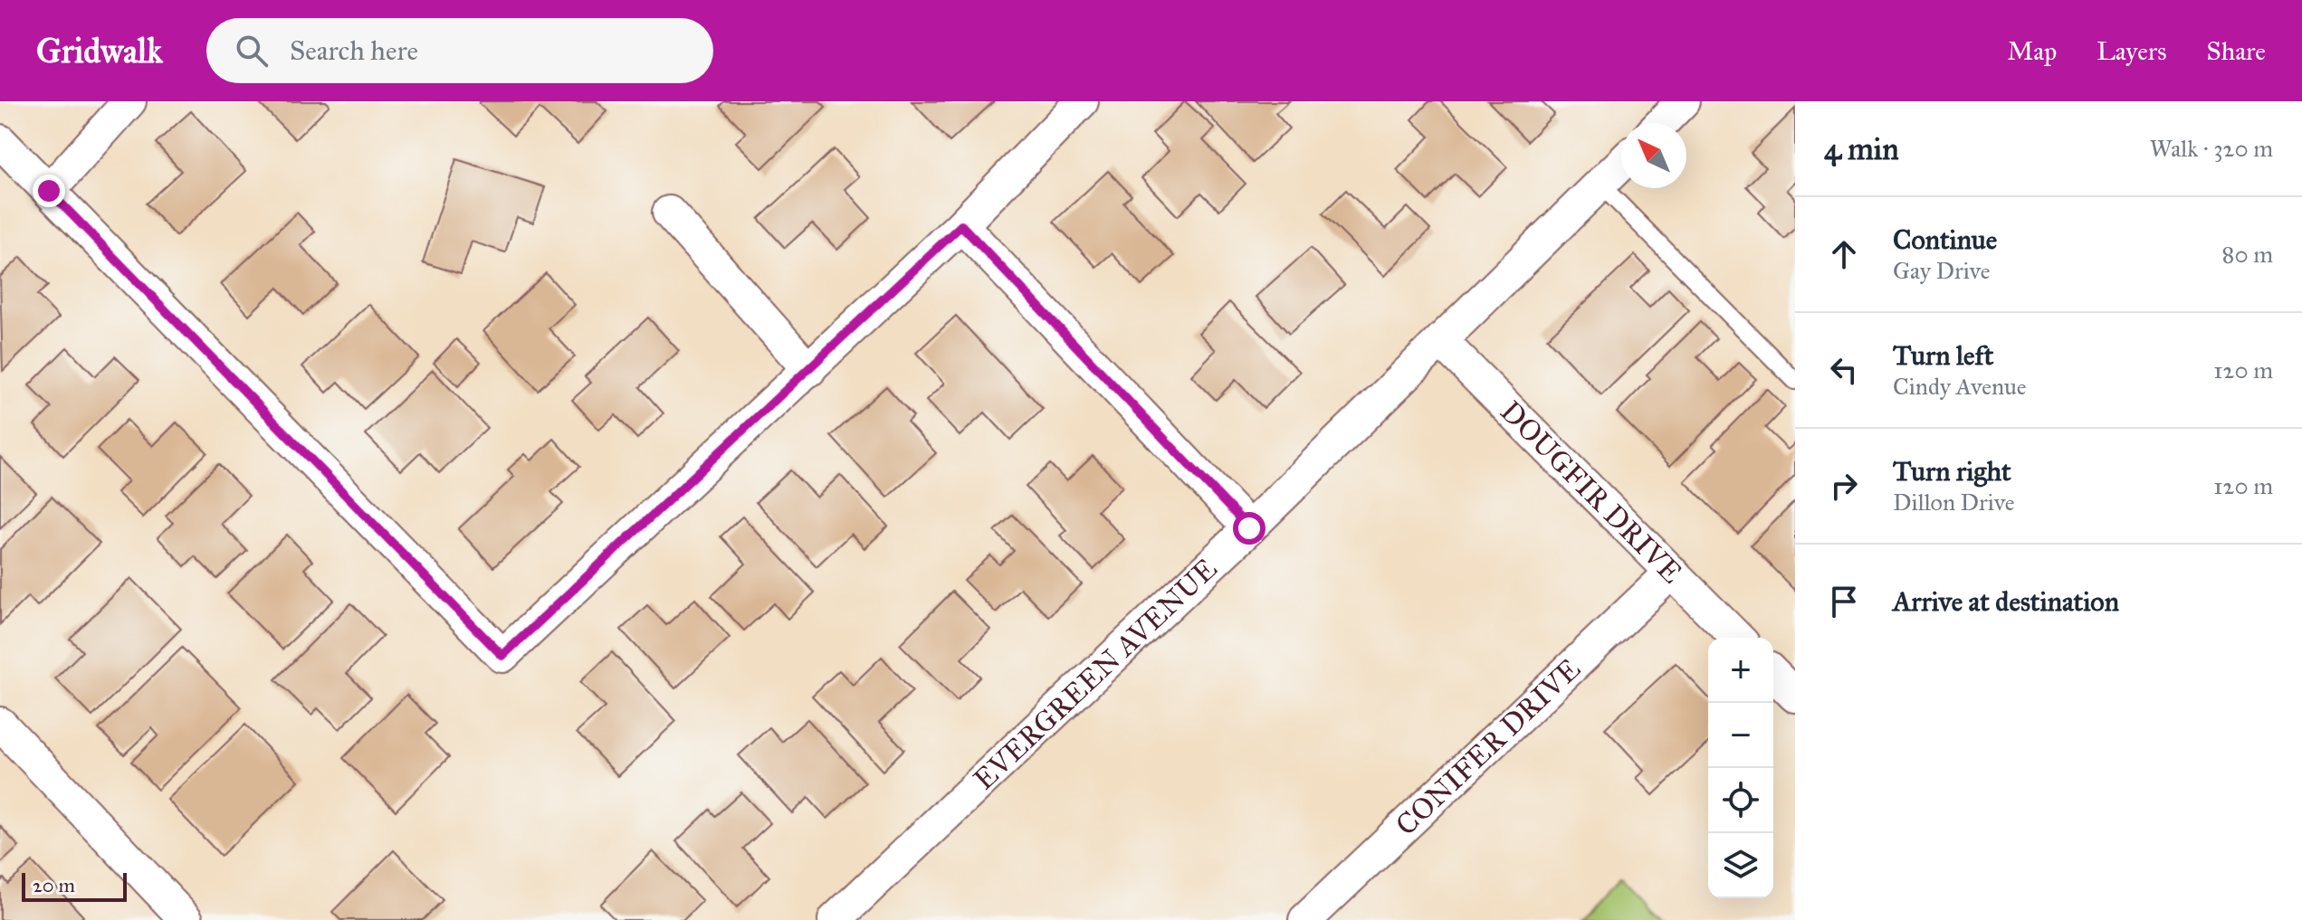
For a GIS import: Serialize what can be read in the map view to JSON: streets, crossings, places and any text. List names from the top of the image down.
{
  "streets": {
    "street": ["DOUGFIR DRIVE", "EVERGREEN AVENUE", "CONIFER DRIVE"]
  },
  "crossings": [
    ["DOUGFIR DRIVE", "EVERGREEN AVENUE"],
    ["DOUGFIR DRIVE", "CONIFER DRIVE"]
  ],
  "scale_bar": "20 m",
  "north": "top left",
  "page": {
    "header": "Gridwalk",
    "search": "Search here",
    "nav": ["Map", "Layers", "Share"],
    "heading": ["4 min", "Walk · 320 m"],
    "list": [
      ["Continue", "Gay Drive", "80 m"],
      ["Turn left", "Cindy Avenue", "120 m"],
      ["Turn right", "Dillon Drive", "120 m"],
      "Arrive at destination"
    ],
    "map_buttons": ["+", "−"],
    "scale": "20 m"
  }
}
